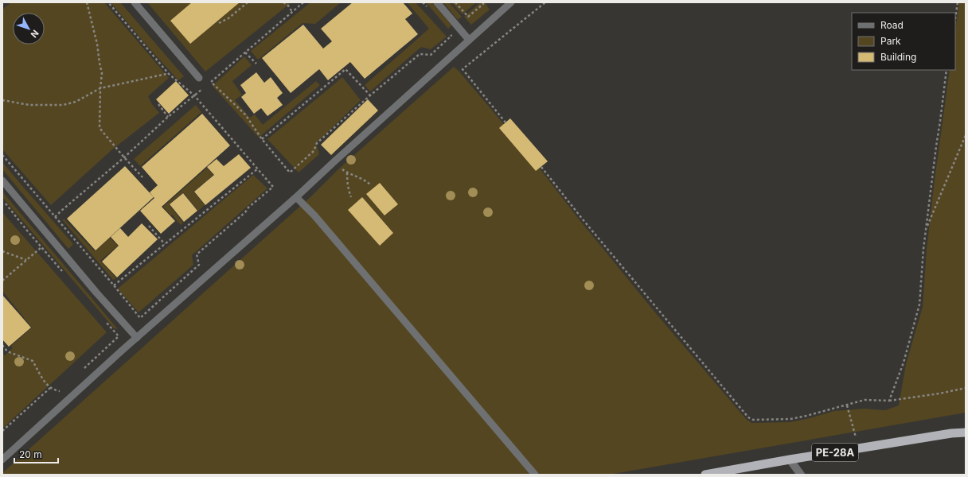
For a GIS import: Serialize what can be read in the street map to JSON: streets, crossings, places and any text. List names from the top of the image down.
{
  "streets": {
    "highway": ["PE-28A"]
  },
  "legend": ["Road", "Park", "Building"],
  "scale_bar": "20 m",
  "north": "bottom right"
}
